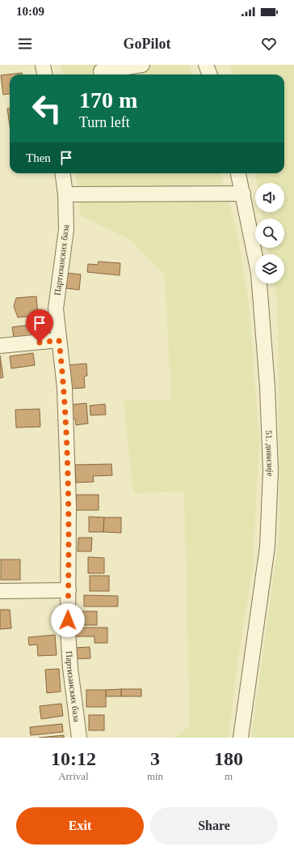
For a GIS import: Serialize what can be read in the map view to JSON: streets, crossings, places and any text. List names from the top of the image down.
{
  "streets": {
    "street": ["Партизанских база", "51. дивизије"]
  },
  "page": {
    "status": "10:09",
    "header": "GoPilot",
    "turn": ["170 m", "Turn left"],
    "then": "Then",
    "eta": [
      "10:12",
      "Arrival",
      "3",
      "min",
      "180",
      "m"
    ],
    "buttons": ["Exit", "Share"]
  }
}
